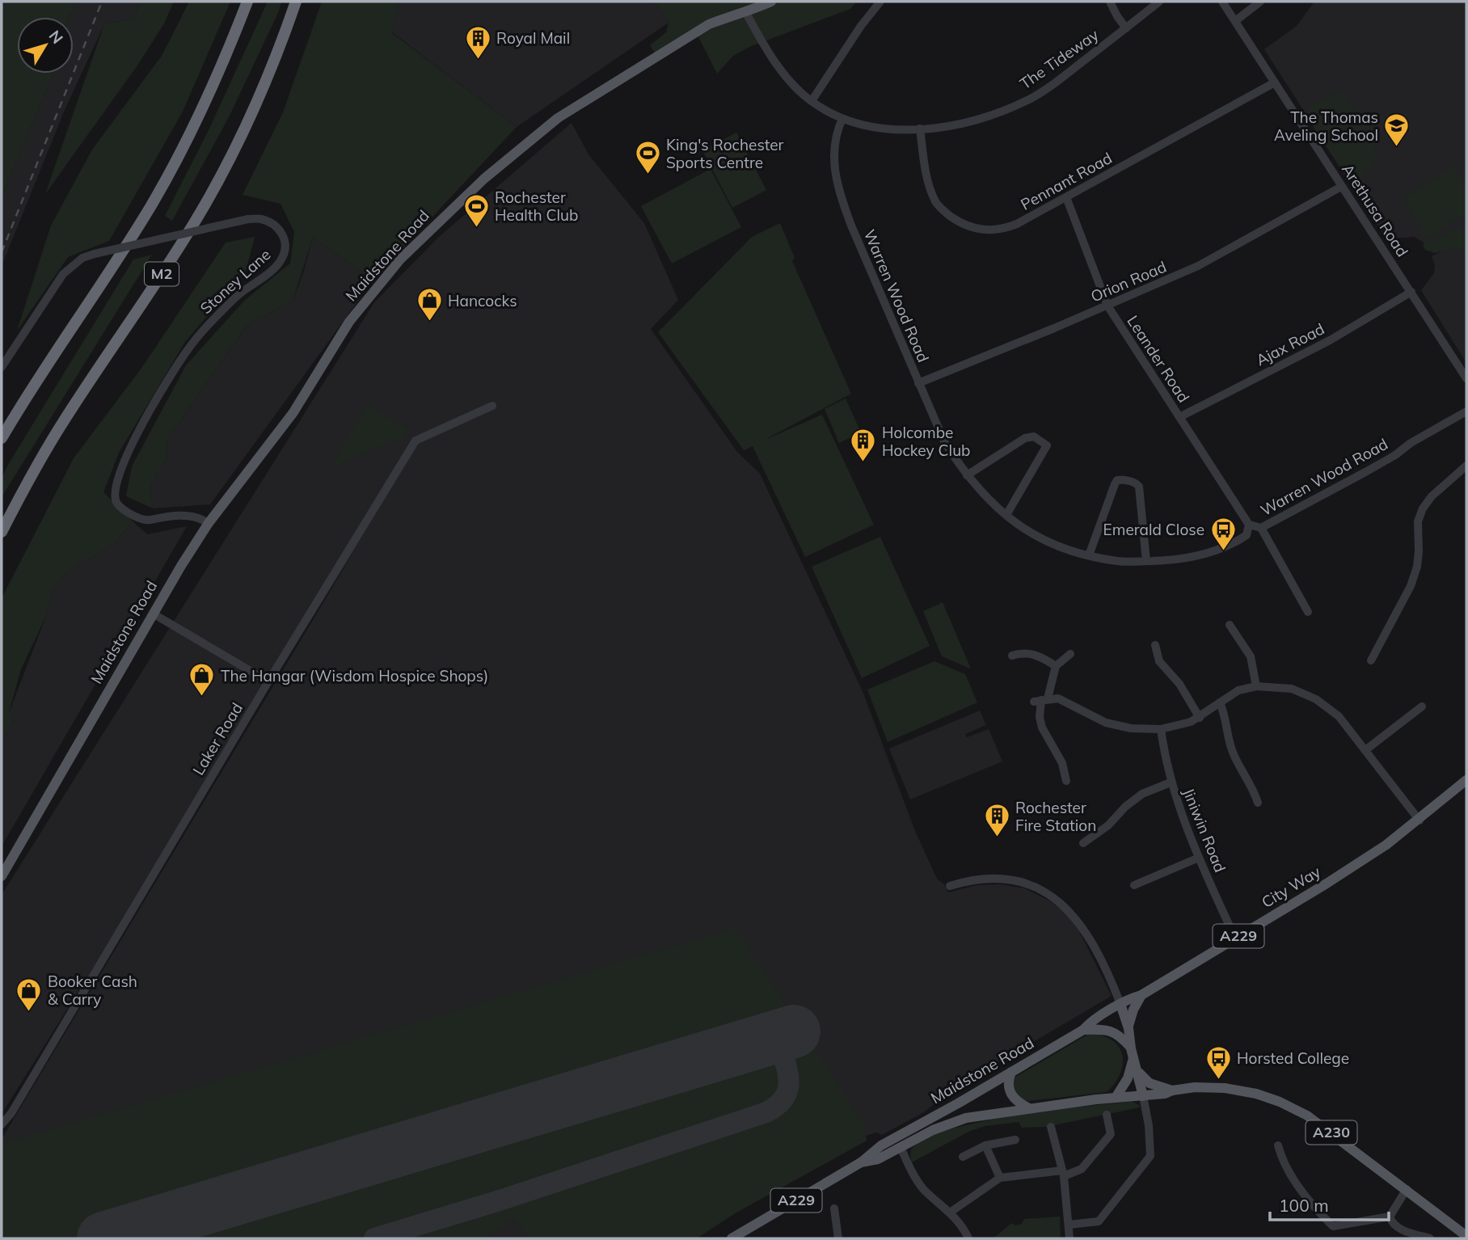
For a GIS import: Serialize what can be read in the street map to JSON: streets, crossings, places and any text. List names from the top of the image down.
{
  "streets": {
    "highway": ["M2"],
    "main road": [
      "Maidstone Road",
      "City Way",
      "A229",
      "A230"
    ],
    "street": [
      "The Tideway",
      "Pennant Road",
      "Arethusa Road",
      "Stoney Lane",
      "Orion Road",
      "Warren Wood Road",
      "Ajax Road",
      "Leander Road",
      "Laker Road",
      "Jiniwin Road"
    ]
  },
  "crossings": [
    ["The Tideway", "Pennant Road"],
    ["The Tideway", "Maidstone Road"],
    ["The Tideway", "Warren Wood Road"],
    ["Pennant Road", "Arethusa Road"],
    ["Pennant Road", "Leander Road"],
    ["Arethusa Road", "Orion Road"],
    ["Arethusa Road", "Ajax Road"],
    ["Maidstone Road", "Stoney Lane"],
    ["Maidstone Road", "City Way"],
    ["Maidstone Road", "A230"],
    ["Orion Road", "Warren Wood Road"],
    ["Orion Road", "Leander Road"],
    ["Warren Wood Road", "Leander Road"],
    ["Ajax Road", "Leander Road"],
    ["Jiniwin Road", "City Way"]
  ],
  "places": {
    "building": ["Royal Mail", "Holcombe Hockey Club", "Rochester Fire Station"],
    "school or university": ["The Thomas Aveling School"],
    "sports": ["King's Rochester Sports Centre", "Rochester Health Club"],
    "shop": ["Hancocks", "The Hangar (Wisdom Hospice Shops)", "Booker Cash & Carry"],
    "bus stop": ["Emerald Close", "Horsted College"]
  },
  "scale_bar": "100 m",
  "north": "top right"
}
